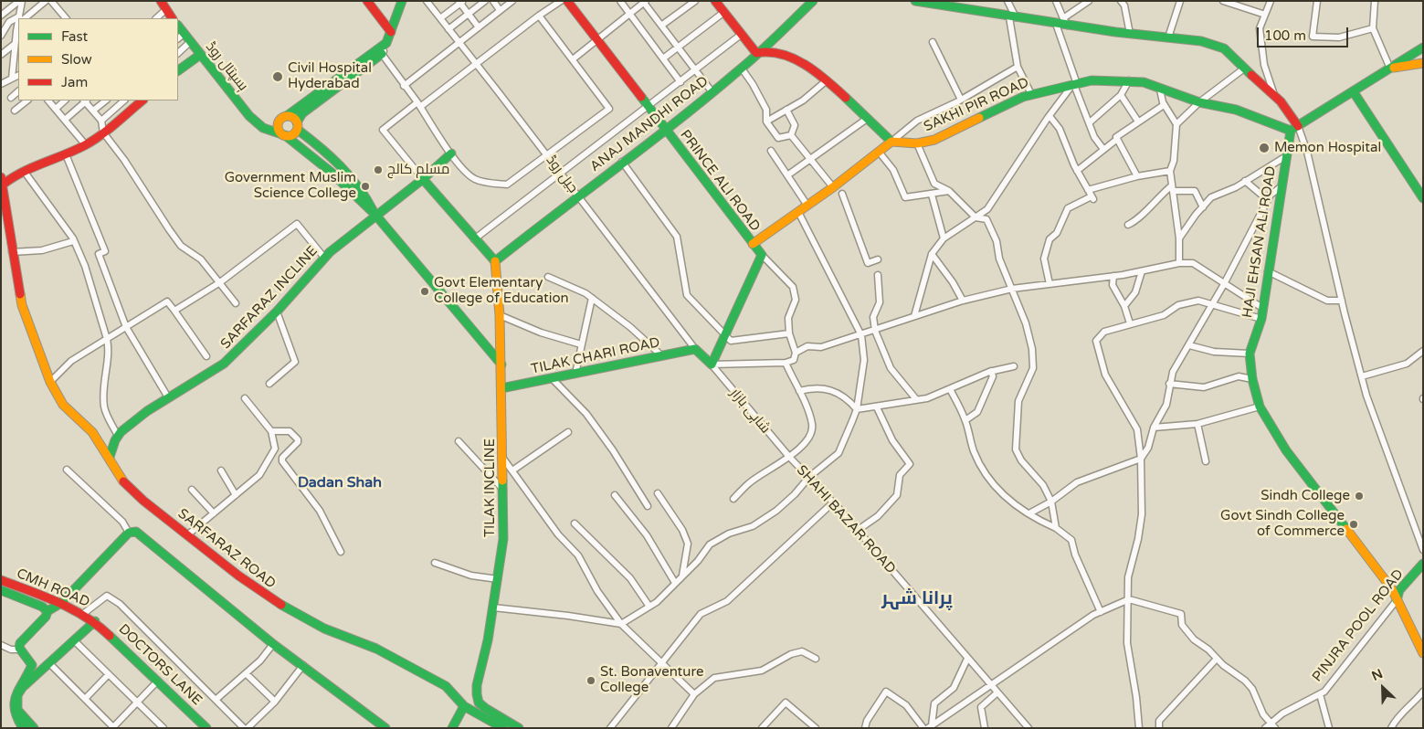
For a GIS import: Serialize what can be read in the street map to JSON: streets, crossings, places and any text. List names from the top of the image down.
{
  "streets": {
    "street": [
      "ہسپتال روڈ",
      "SAKHI PIR ROAD",
      "ANAJ MANDHI ROAD",
      "جیل روڈ",
      "PRINCE ALI ROAD",
      "HAJI EHSAN ALI ROAD",
      "SARFARAZ INCLINE",
      "TILAK CHARI ROAD",
      "شاہی بازار",
      "TILAK INCLINE",
      "SHAHI BAZAR ROAD",
      "SARFARAZ ROAD",
      "CMH ROAD",
      "PINJRA POOL ROAD",
      "DOCTORS LANE"
    ]
  },
  "crossings": [
    ["ہسپتال روڈ", "SARFARAZ INCLINE"],
    ["SAKHI PIR ROAD", "HAJI EHSAN ALI ROAD"],
    ["ANAJ MANDHI ROAD", "جیل روڈ"],
    ["ANAJ MANDHI ROAD", "PRINCE ALI ROAD"],
    ["ANAJ MANDHI ROAD", "TILAK INCLINE"],
    ["جیل روڈ", "TILAK CHARI ROAD"],
    ["HAJI EHSAN ALI ROAD", "PINJRA POOL ROAD"],
    ["SARFARAZ INCLINE", "SARFARAZ ROAD"],
    ["TILAK CHARI ROAD", "TILAK INCLINE"],
    ["شاہی بازار", "SHAHI BAZAR ROAD"],
    ["CMH ROAD", "DOCTORS LANE"]
  ],
  "districts": ["Dadan Shah", "پرانا شہر"],
  "places": [
    "Civil Hospital Hyderabad",
    "Memon Hospital",
    "مسلم کالج",
    "Government Muslim Science College",
    "Govt Elementary College of Education",
    "Sindh College",
    "Govt Sindh College of Commerce",
    "St. Bonaventure College"
  ],
  "legend": ["Fast", "Slow", "Jam"],
  "scale_bar": "100 m",
  "north": "top left"
}
